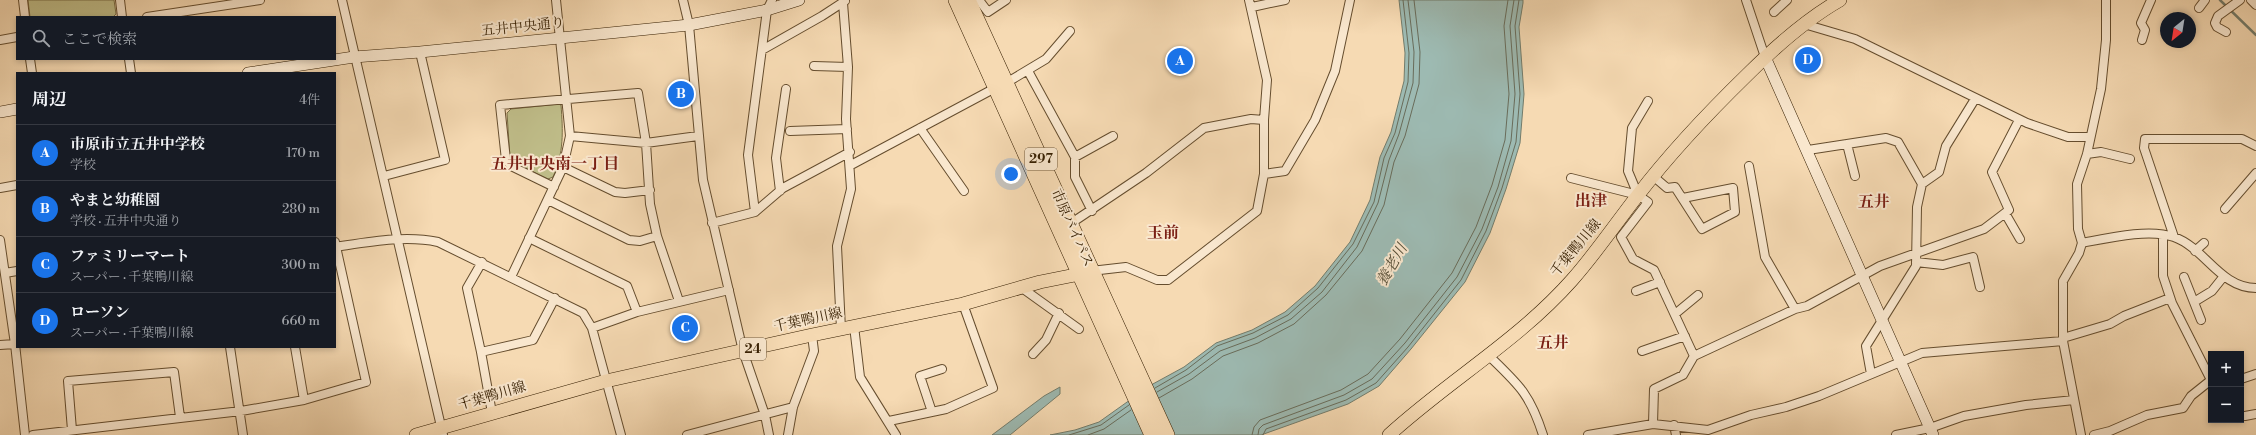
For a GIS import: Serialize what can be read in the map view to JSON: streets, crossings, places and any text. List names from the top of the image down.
{
  "streets": {
    "highway": ["297", "市原バイパス"],
    "main road": ["千葉鴨川線", "24"],
    "street": ["五井中央通り"]
  },
  "crossings": [
    ["市原バイパス", "千葉鴨川線"]
  ],
  "districts": [
    "五井中央南一丁目",
    "出津",
    "五井",
    "玉前",
    "五井"
  ],
  "water": ["養老川"],
  "north": "bottom left",
  "page": {
    "search": "ここで検索",
    "pins": [
      "D",
      "A",
      "B",
      "C"
    ],
    "heading": ["周辺", "4件"],
    "list": [
      {
        "mark": "A",
        "name": "市原市立五井中学校",
        "note": "学校",
        "value": "170 m"
      },
      {
        "mark": "B",
        "name": "やまと幼稚園",
        "note": "学校 · 五井中央通り",
        "value": "280 m"
      },
      {
        "mark": "C",
        "name": "ファミリーマート",
        "note": "スーパー · 千葉鴨川線",
        "value": "300 m"
      },
      {
        "mark": "D",
        "name": "ローソン",
        "note": "スーパー · 千葉鴨川線",
        "value": "660 m"
      }
    ],
    "map_buttons": ["+", "−"]
  }
}
